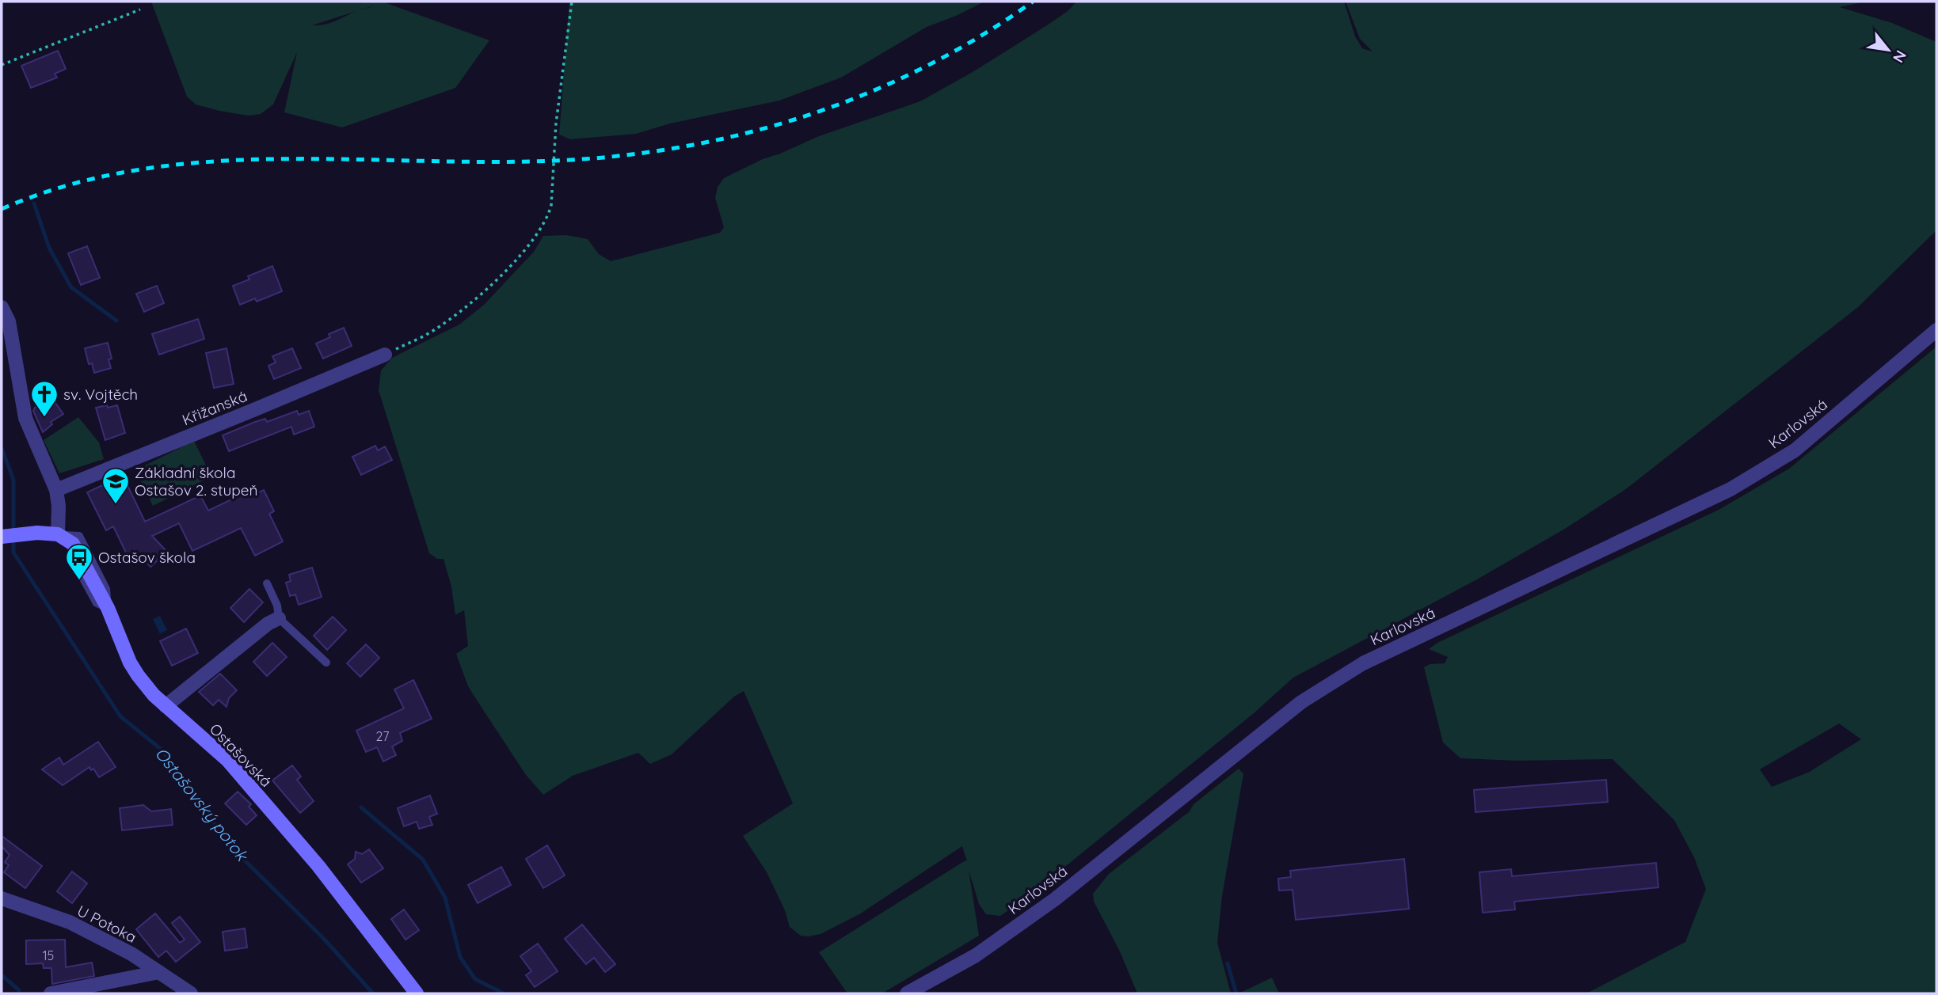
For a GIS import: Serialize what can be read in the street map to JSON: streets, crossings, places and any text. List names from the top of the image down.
{
  "streets": {
    "street": [
      "Křižanská",
      "Karlovská",
      "Ostašovská",
      "U Potoka"
    ]
  },
  "water": ["Ostašovský potok"],
  "places": {
    "church": ["sv. Vojtěch"],
    "school or university": ["Základní škola Ostašov 2. stupeň"],
    "bus stop": ["Ostašov škola"]
  },
  "house_numbers": ["27", "15"],
  "north": "bottom right"
}
